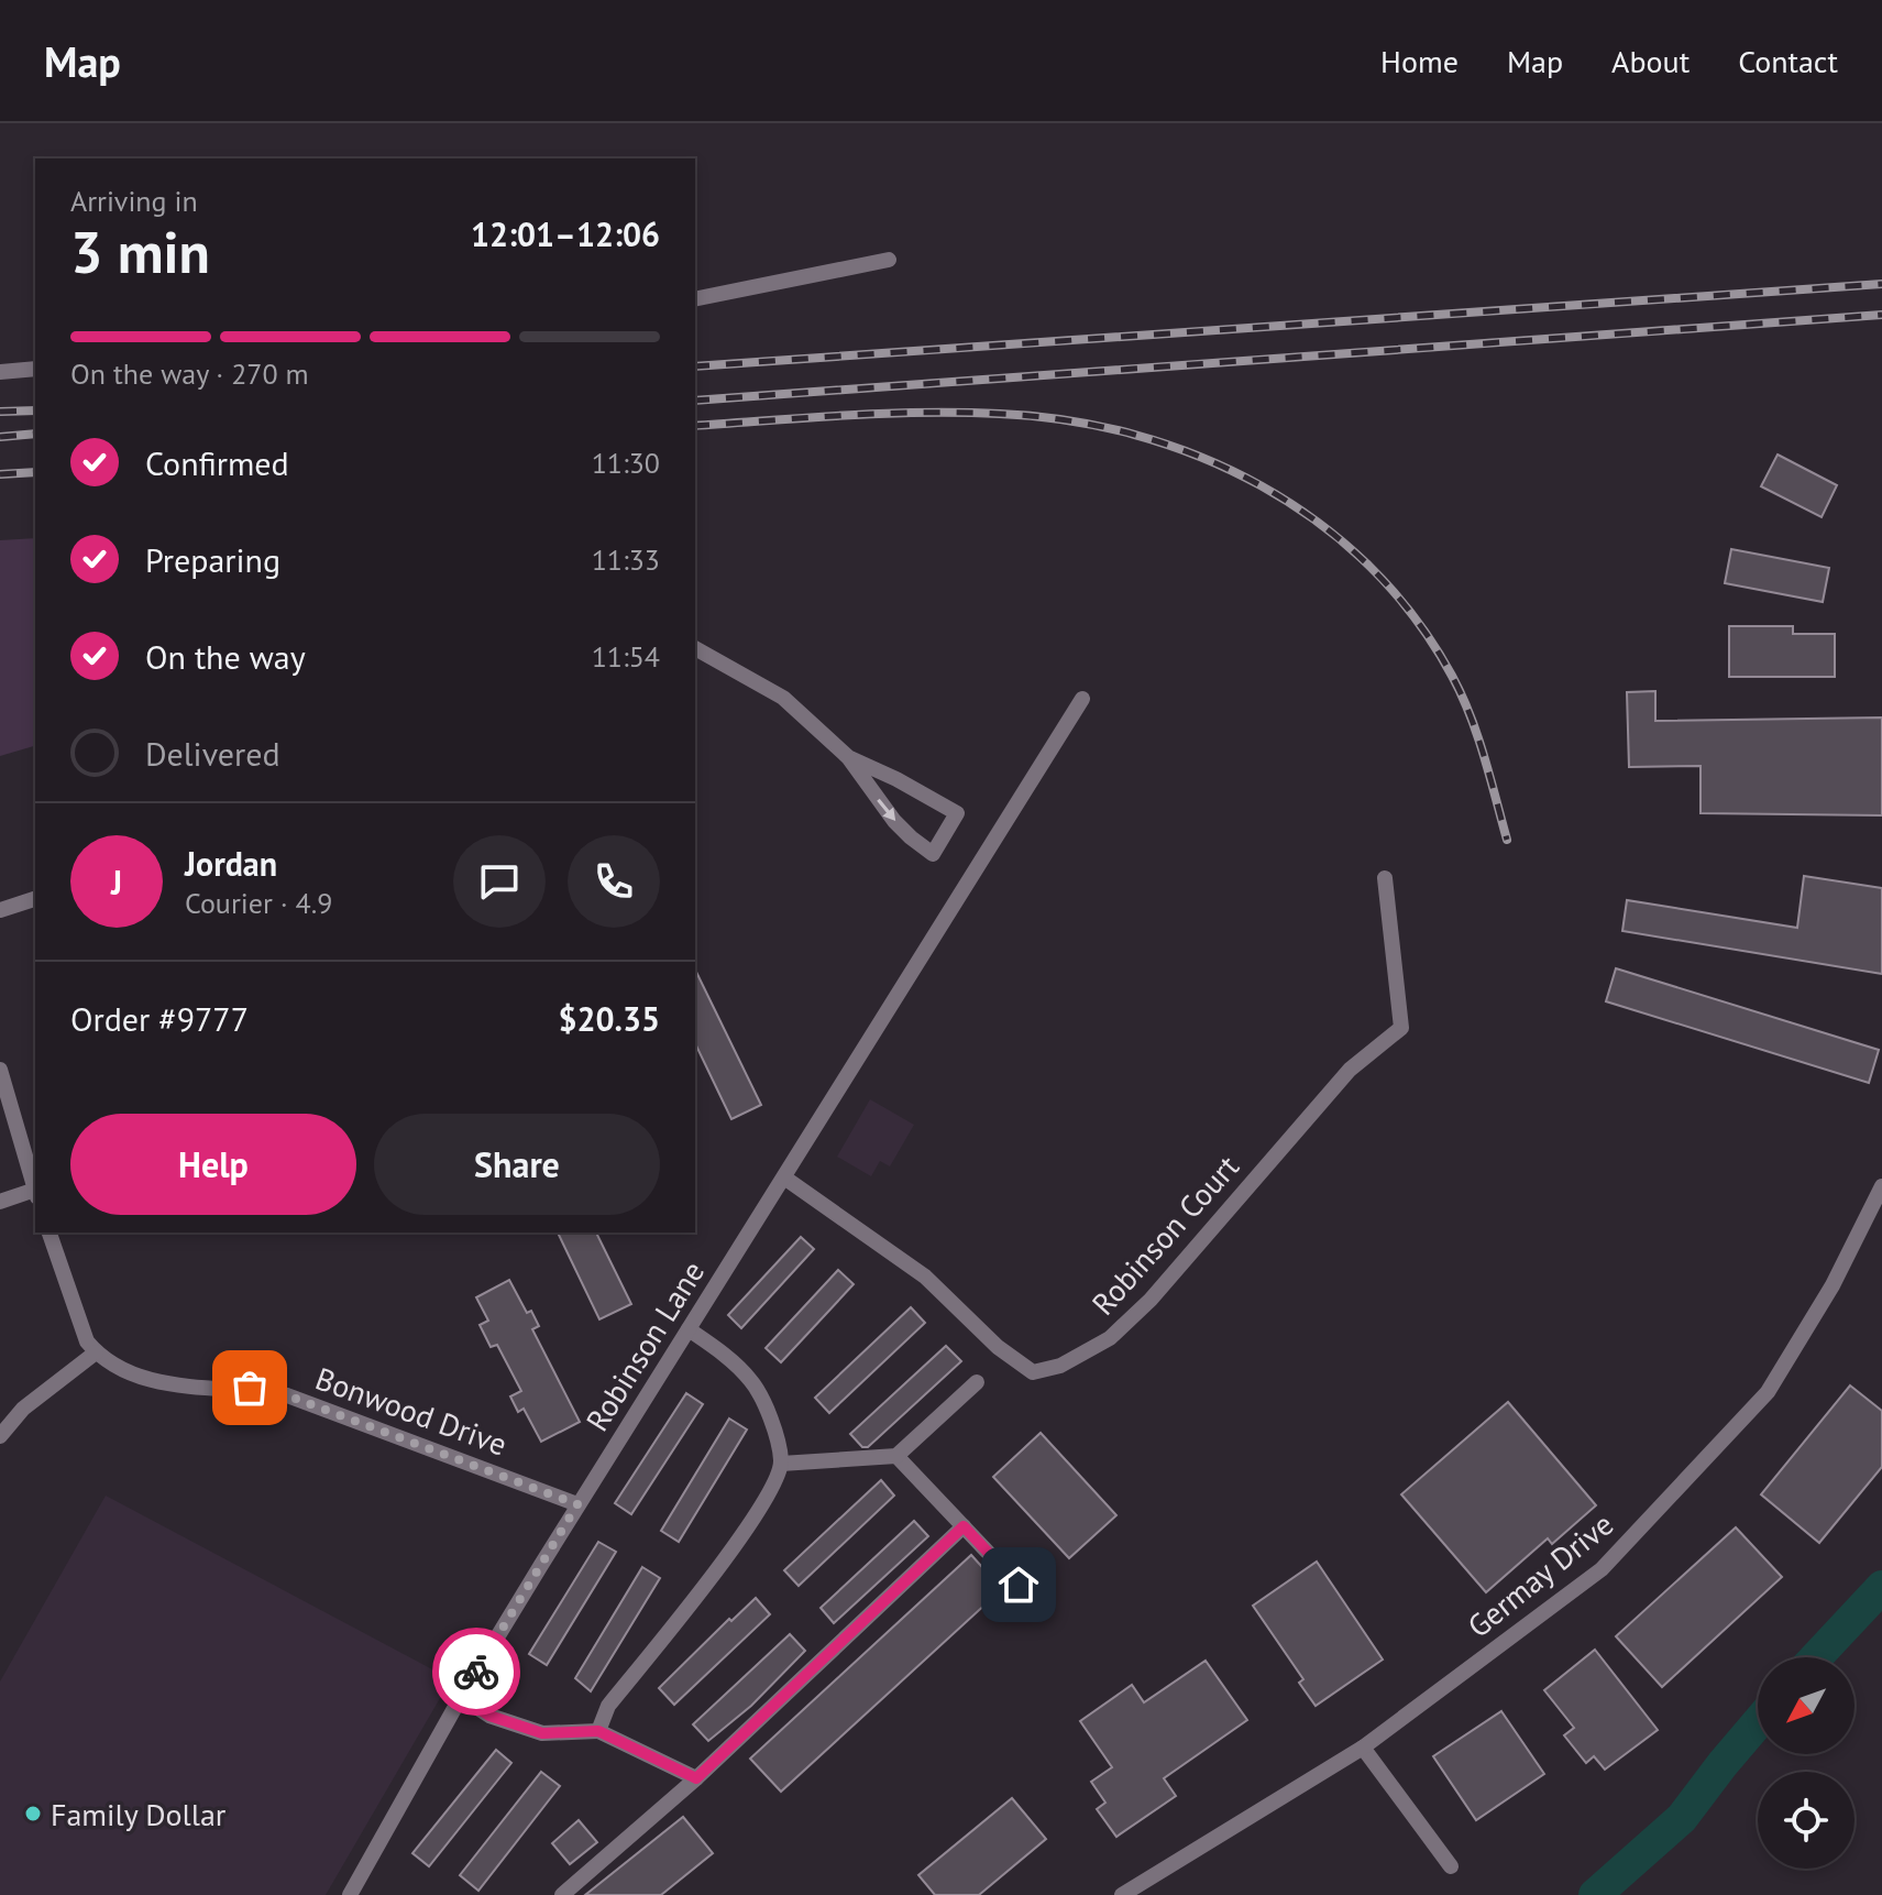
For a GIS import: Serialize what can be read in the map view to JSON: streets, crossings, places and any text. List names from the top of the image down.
{
  "streets": {
    "street": [
      "Robinson Court",
      "Robinson Lane",
      "Bonwood Drive",
      "Germay Drive"
    ]
  },
  "crossings": [
    ["Robinson Court", "Robinson Lane"],
    ["Robinson Lane", "Bonwood Drive"]
  ],
  "places": ["Family Dollar"],
  "north": "bottom left",
  "page": {
    "header": "Map",
    "nav": [
      "Home",
      "Map",
      "About",
      "Contact"
    ],
    "heading": ["3 min", "Arriving in", "12:01–12:06"],
    "panel": [
      "Jordan",
      "Courier · 4.9",
      "Order #9777",
      "$20.35"
    ],
    "bar": "On the way · 270 m",
    "list": [
      ["Confirmed", "11:30"],
      ["Preparing", "11:33"],
      ["On the way", "11:54"],
      "Delivered"
    ],
    "round": "J",
    "buttons": ["Help", "Share"]
  }
}
